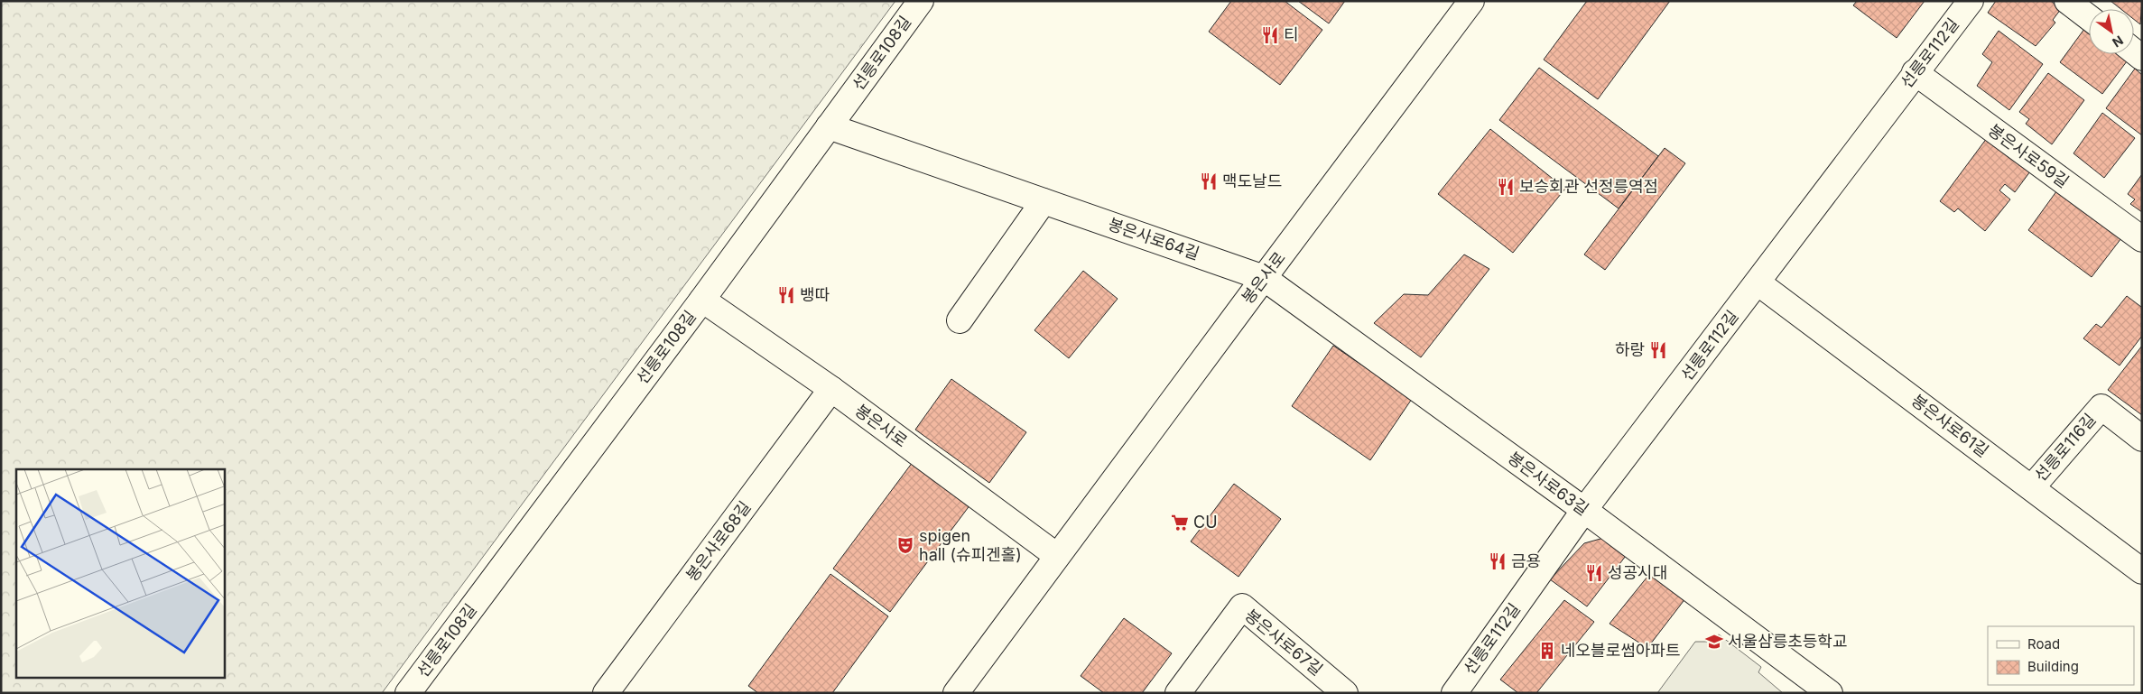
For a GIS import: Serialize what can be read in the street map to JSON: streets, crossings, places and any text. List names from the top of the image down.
{
  "streets": {
    "street": [
      "선릉로108길",
      "선릉로112길",
      "봉은사로59길",
      "봉은사로64길",
      "봉은사로",
      "봉은사로61길",
      "선릉로116길",
      "봉은사로63길",
      "봉은사로68길",
      "봉은사로67길"
    ]
  },
  "crossings": [
    ["선릉로108길", "봉은사로64길"],
    ["선릉로108길", "봉은사로"],
    ["선릉로112길", "봉은사로59길"],
    ["선릉로112길", "봉은사로61길"],
    ["선릉로112길", "봉은사로63길"],
    ["봉은사로64길", "봉은사로"],
    ["봉은사로64길", "봉은사로63길"],
    ["봉은사로", "봉은사로63길"],
    ["봉은사로", "봉은사로68길"],
    ["봉은사로61길", "선릉로116길"]
  ],
  "places": {
    "restaurant": [
      "티",
      "맥도날드",
      "보승회관 선정릉역점",
      "뱅따",
      "하랑",
      "금용",
      "성공시대"
    ],
    "supermarket": ["CU"],
    "theatre": ["spigen hall (슈피겐홀)"],
    "school or university": ["서울삼릉초등학교"],
    "building": ["네오블로썸아파트"]
  },
  "legend": ["Road", "Building"],
  "north": "bottom right"
}
